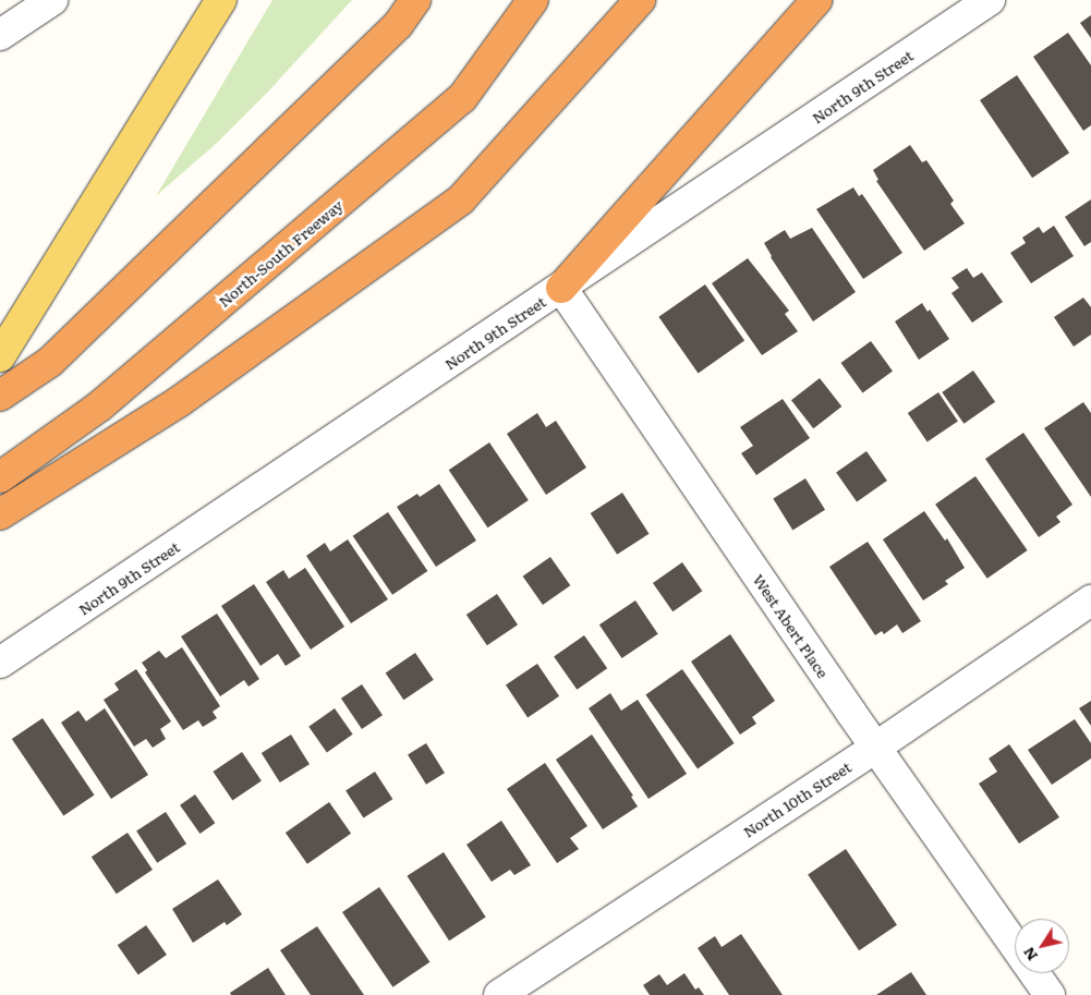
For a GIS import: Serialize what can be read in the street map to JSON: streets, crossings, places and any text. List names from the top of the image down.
{
  "streets": {
    "highway": ["North-South Freeway"],
    "street": ["North 9th Street", "West Abert Place", "North 10th Street"]
  },
  "crossings": [
    ["North 9th Street", "West Abert Place"],
    ["West Abert Place", "North 10th Street"]
  ],
  "north": "bottom left"
}
